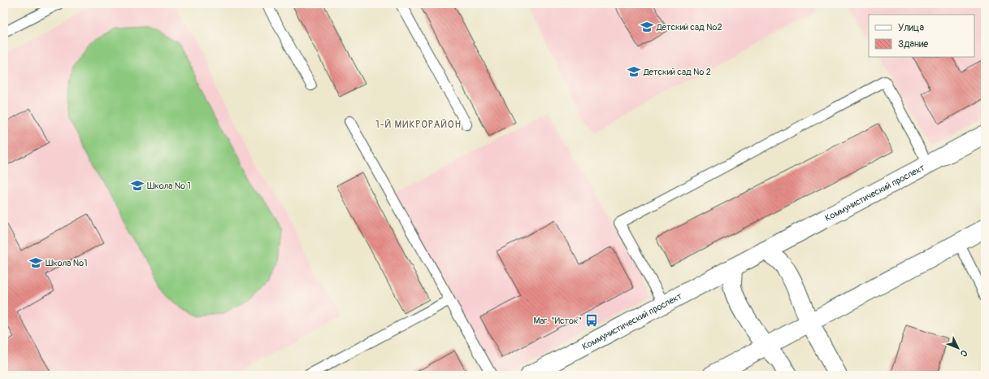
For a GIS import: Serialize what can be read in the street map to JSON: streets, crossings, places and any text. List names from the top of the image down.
{
  "streets": {
    "main road": ["Коммунистический проспект"]
  },
  "districts": ["1-Й МИКРОРАЙОН"],
  "places": {
    "school or university": [
      "Детский сад №2",
      "Детский сад № 2",
      "Школа № 1",
      "Школа №1"
    ],
    "bus stop": ["Маг. \"Исток\""]
  },
  "legend": ["Улица", "Здание"],
  "north": "bottom right"
}
